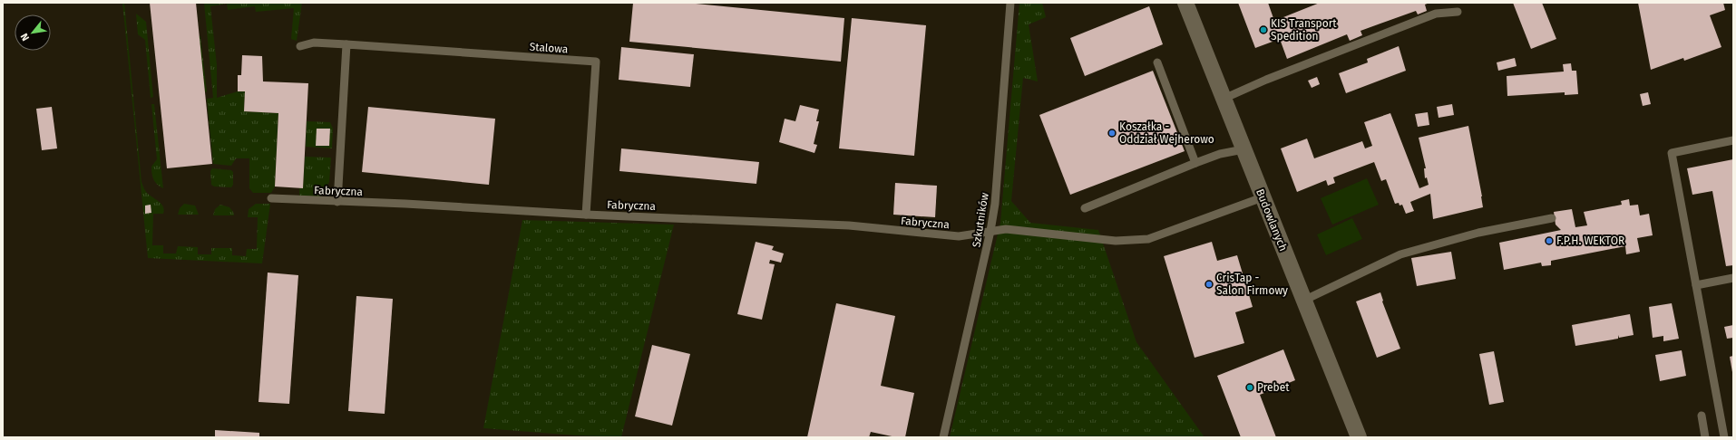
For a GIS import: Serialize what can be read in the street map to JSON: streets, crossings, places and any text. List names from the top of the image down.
{
  "streets": {
    "street": ["Budowlanych"],
    "lane": ["Stalowa", "Fabryczna", "Szkutników"]
  },
  "crossings": [
    ["Stalowa", "Fabryczna"],
    ["Fabryczna", "Szkutników"],
    ["Fabryczna", "Budowlanych"]
  ],
  "places": [
    "KIS Transport Spedition",
    "Koszałka - Oddział Wejherowo",
    "F.P.H. WEKTOR",
    "CrisTap - Salon Firmowy",
    "Prebet"
  ],
  "north": "bottom left"
}
